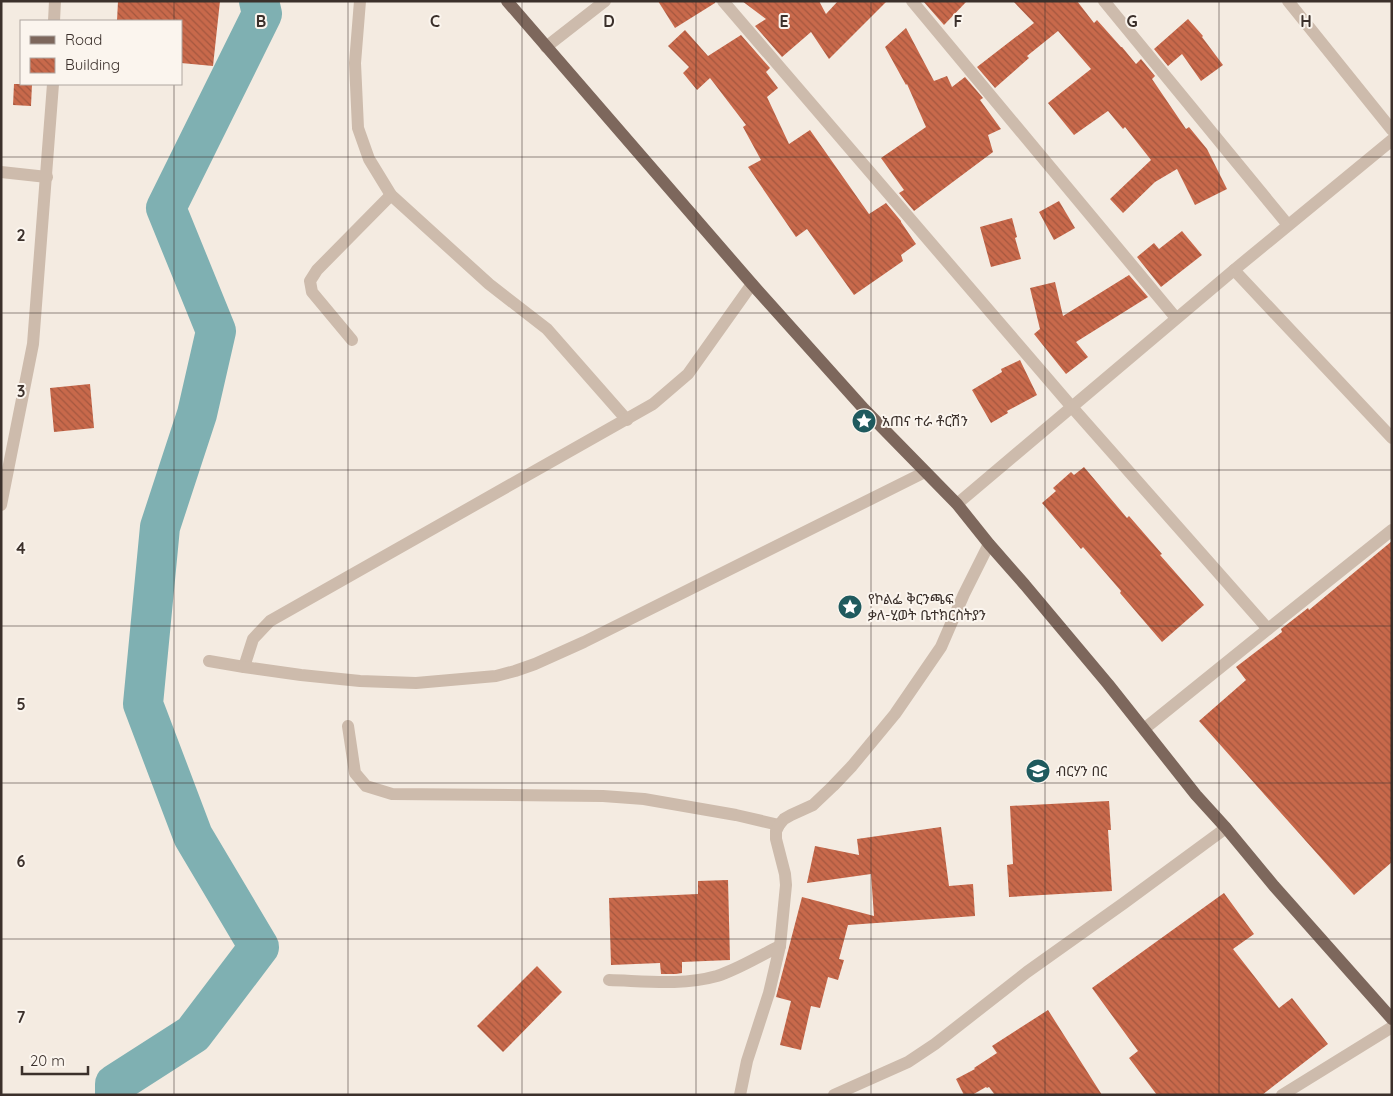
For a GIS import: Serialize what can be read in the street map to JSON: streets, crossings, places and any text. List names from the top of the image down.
{
  "places": {
    "place": ["አጠና ተራ ቶርሽን", "የኮልፌ ቅርንጫፍ ቃለ-ሂወት ቤተክርስትያን"],
    "school or university": ["ብርሃን በር"]
  },
  "legend": ["Road", "Building"],
  "scale_bar": "20 m",
  "grid": {
    "columns": [
      "B",
      "C",
      "D",
      "E",
      "F",
      "G",
      "H"
    ],
    "rows": [
      "2",
      "3",
      "4",
      "5",
      "6",
      "7"
    ]
  }
}
